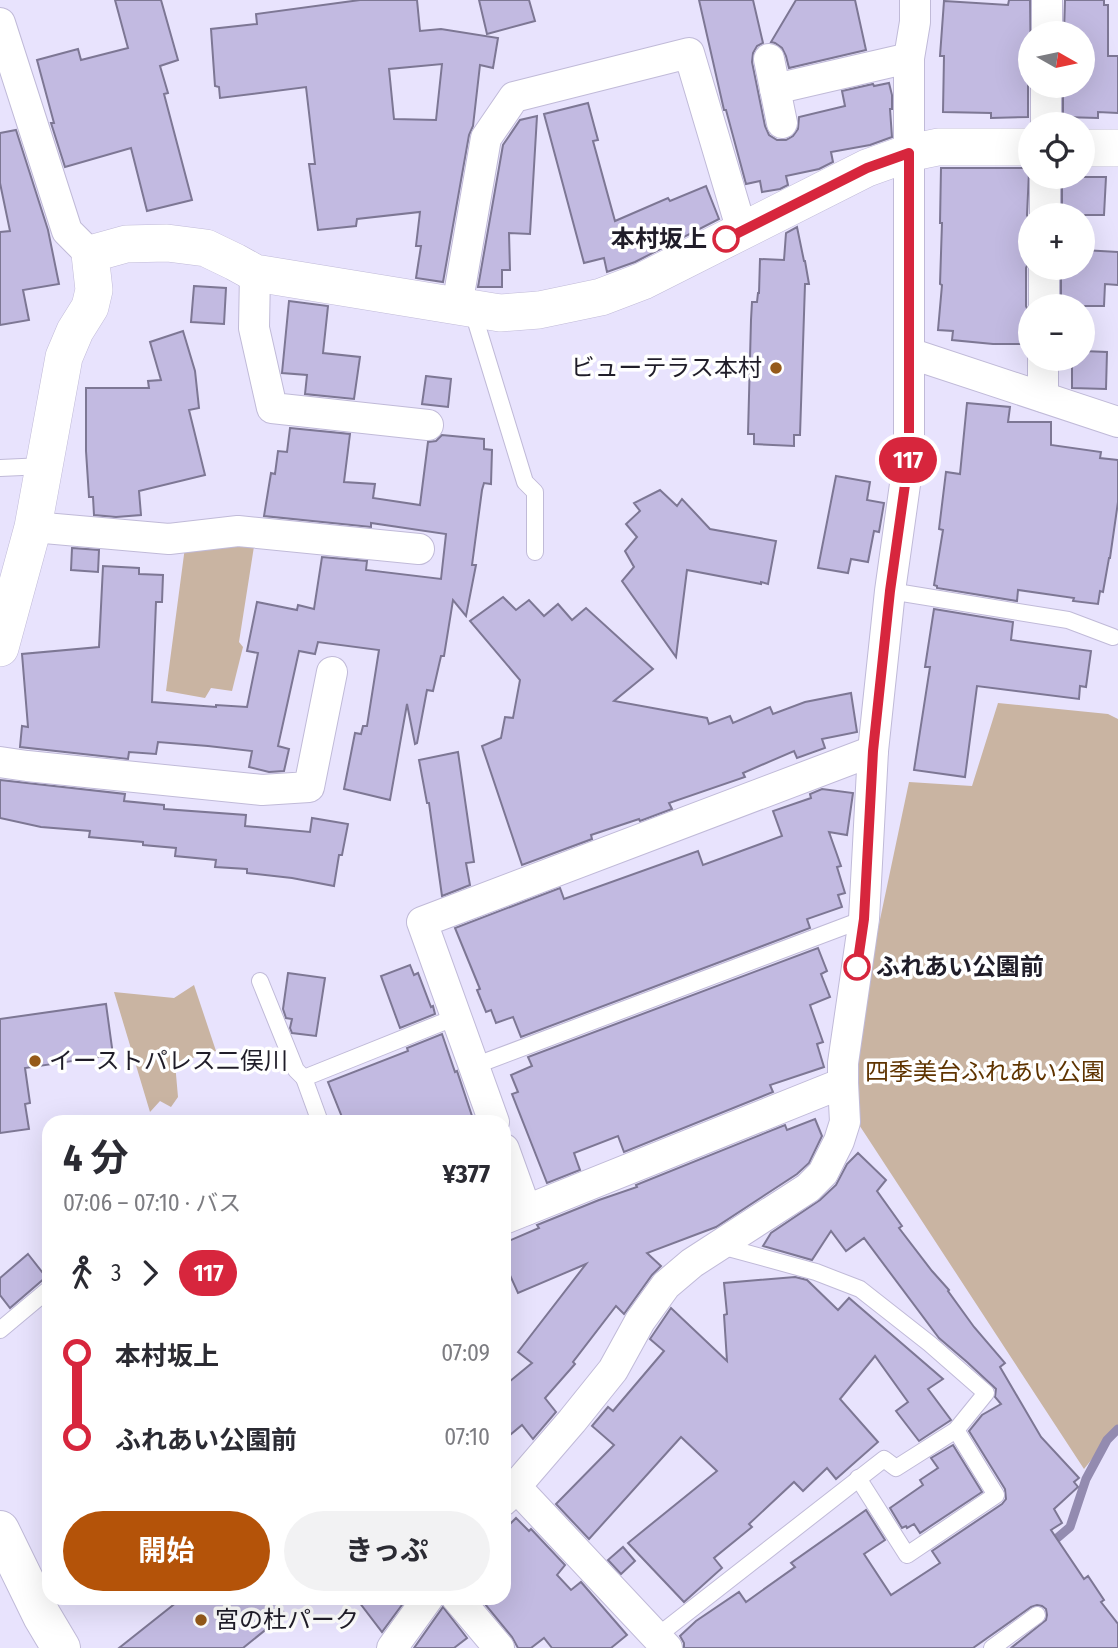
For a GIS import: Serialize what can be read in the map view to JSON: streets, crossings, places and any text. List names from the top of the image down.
{
  "parks": ["四季美台ふれあい公園"],
  "places": [
    "本村坂上",
    "ビューテラス本村",
    "ふれあい公園前",
    "イーストパレス二俣川",
    "宮の杜パーク"
  ],
  "lines": ["bus line 117"],
  "north": "right",
  "page": {
    "on_map": "117",
    "map_buttons": ["+", "−"],
    "heading": ["4 分", "07:06 – 07:10 · バス", "¥377"],
    "legs": ["3", "117"],
    "list": [
      {
        "name": "本村坂上",
        "value": "07:09"
      },
      {
        "name": "ふれあい公園前",
        "value": "07:10"
      }
    ],
    "buttons": ["開始", "きっぷ"]
  }
}
